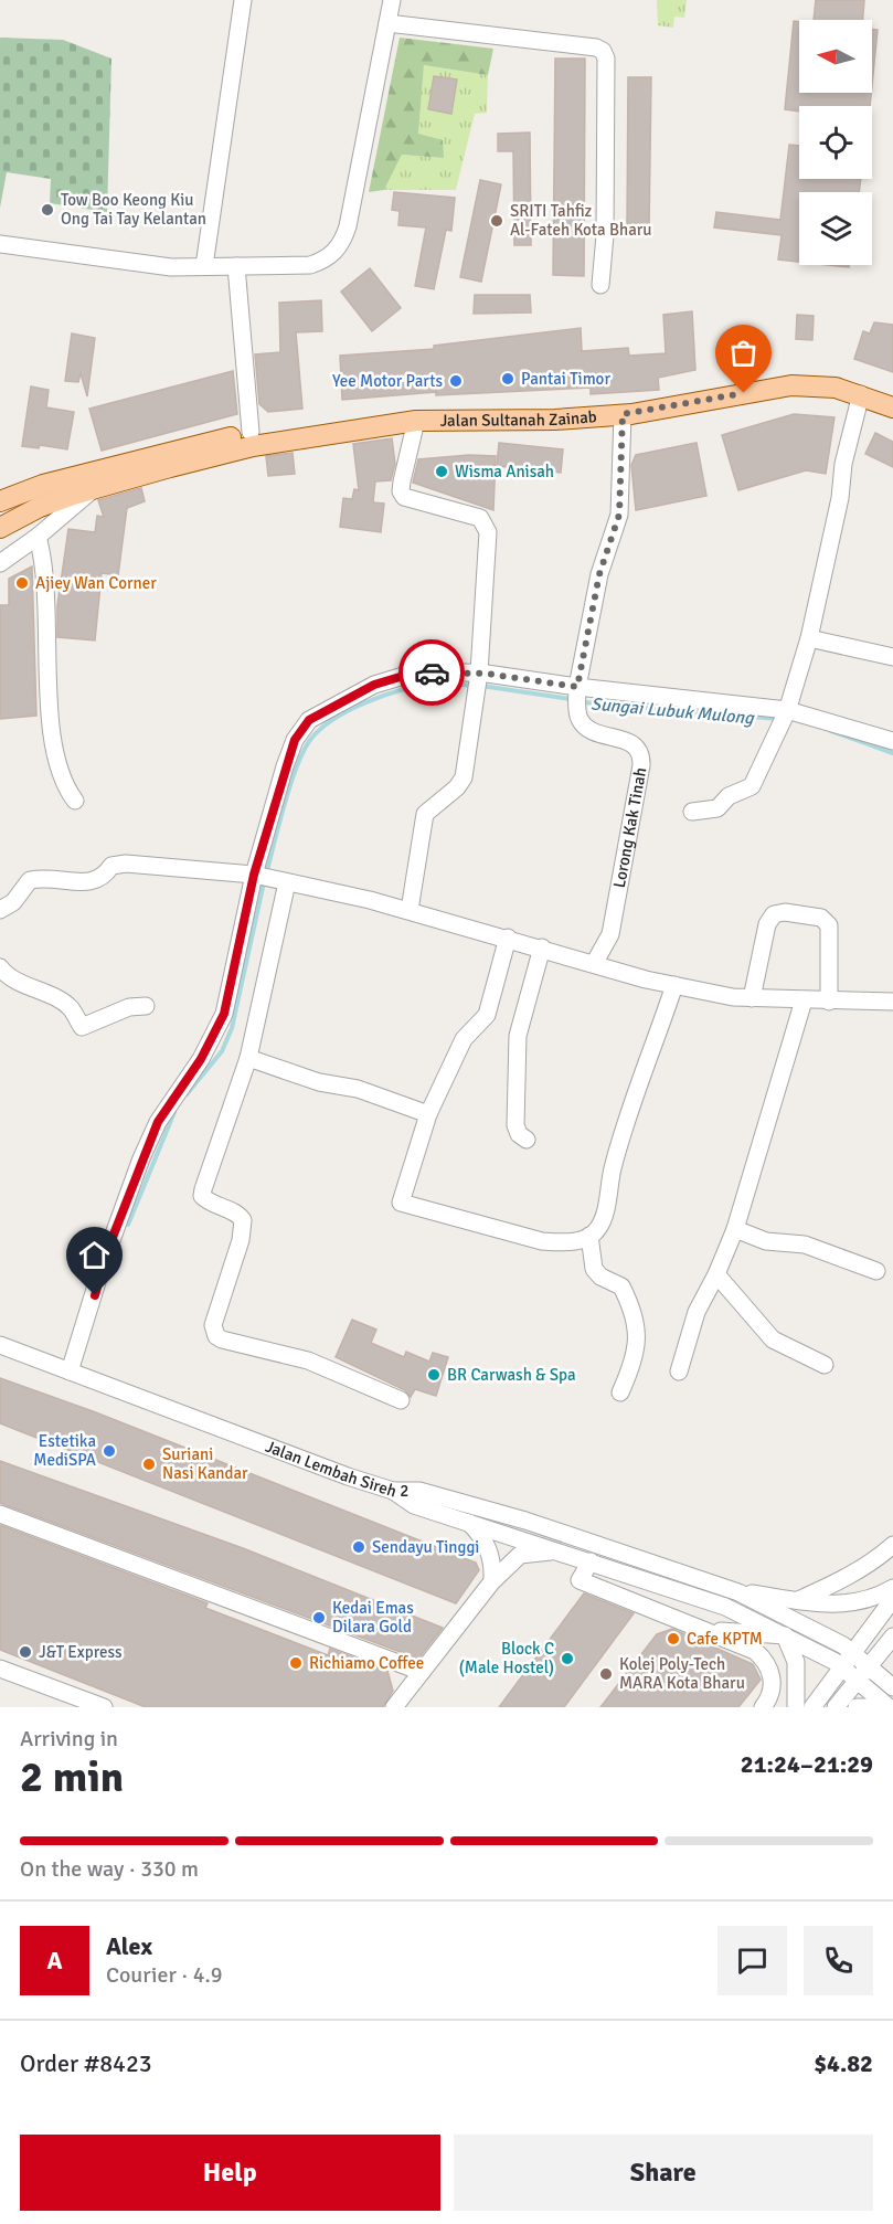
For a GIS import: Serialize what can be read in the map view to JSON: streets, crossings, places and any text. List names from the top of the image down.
{
  "streets": {
    "main road": ["Jalan Sultanah Zainab"],
    "street": ["Lorong Kak Tinah", "Jalan Lembah Sireh 2"]
  },
  "crossings": [
    ["Jalan Sultanah Zainab", "Lorong Kak Tinah"]
  ],
  "water": ["Sungai Lubuk Mulong"],
  "places": [
    "Tow Boo Keong Kiu Ong Tai Tay Kelantan",
    "SRITI Tahfiz Al-Fateh Kota Bharu",
    "Pantai Timor",
    "Yee Motor Parts",
    "Wisma Anisah",
    "Ajiey Wan Corner",
    "BR Carwash & Spa",
    "Estetika MediSPA",
    "Suriani Nasi Kandar",
    "Sendayu Tinggi",
    "Kedai Emas Dilara Gold",
    "Cafe KPTM",
    "J&T Express",
    "Block C (Male Hostel)",
    "Richiamo Coffee",
    "Kolej Poly-Tech MARA Kota Bharu"
  ],
  "north": "left",
  "page": {
    "heading": ["2 min", "Arriving in", "21:24–21:29"],
    "panel": [
      "Alex",
      "Courier · 4.9",
      "Order #8423",
      "$4.82"
    ],
    "bar": "On the way · 330 m",
    "round": "A",
    "buttons": ["Help", "Share"]
  }
}
